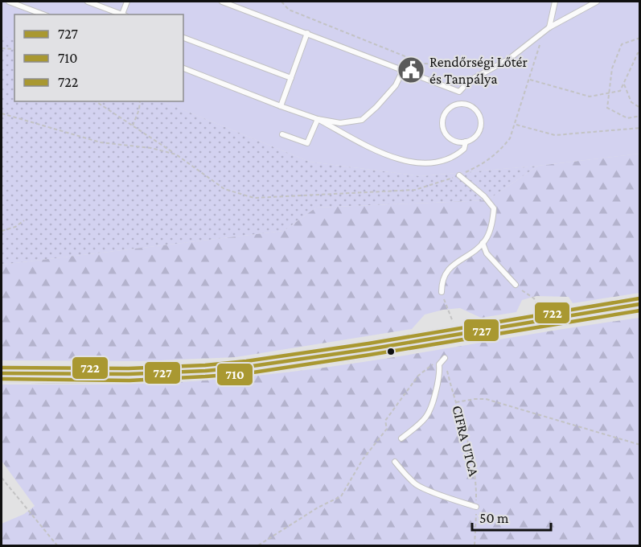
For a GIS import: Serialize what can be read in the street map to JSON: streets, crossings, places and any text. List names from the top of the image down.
{
  "streets": {
    "path": ["CIFRA UTCA"]
  },
  "places": {
    "public building": ["Rendőrségi Lőtér és Tanpálya"]
  },
  "lines": ["transit line 722", "transit line 727", "transit line 710"],
  "legend": ["727", "710", "722"],
  "scale_bar": "50 m"
}
